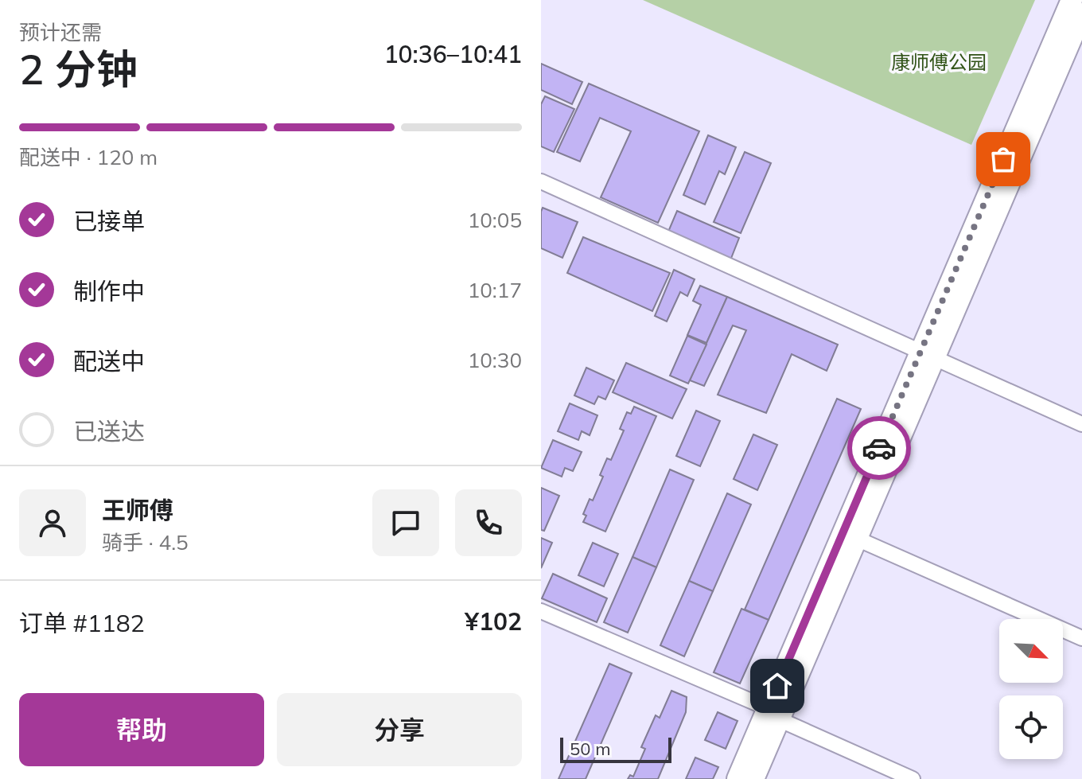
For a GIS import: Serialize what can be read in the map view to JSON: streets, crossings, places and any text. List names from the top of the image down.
{
  "parks": ["康师傅公园"],
  "scale_bar": "50 m",
  "north": "bottom right",
  "page": {
    "heading": ["2 分钟", "预计还需", "10:36–10:41"],
    "panel": [
      "王师傅",
      "骑手 · 4.5",
      "订单 #1182",
      "¥102"
    ],
    "bar": "配送中 · 120 m",
    "list": [
      ["已接单", "10:05"],
      ["制作中", "10:17"],
      ["配送中", "10:30"],
      "已送达"
    ],
    "buttons": ["帮助", "分享"],
    "scale": "50 m"
  }
}
